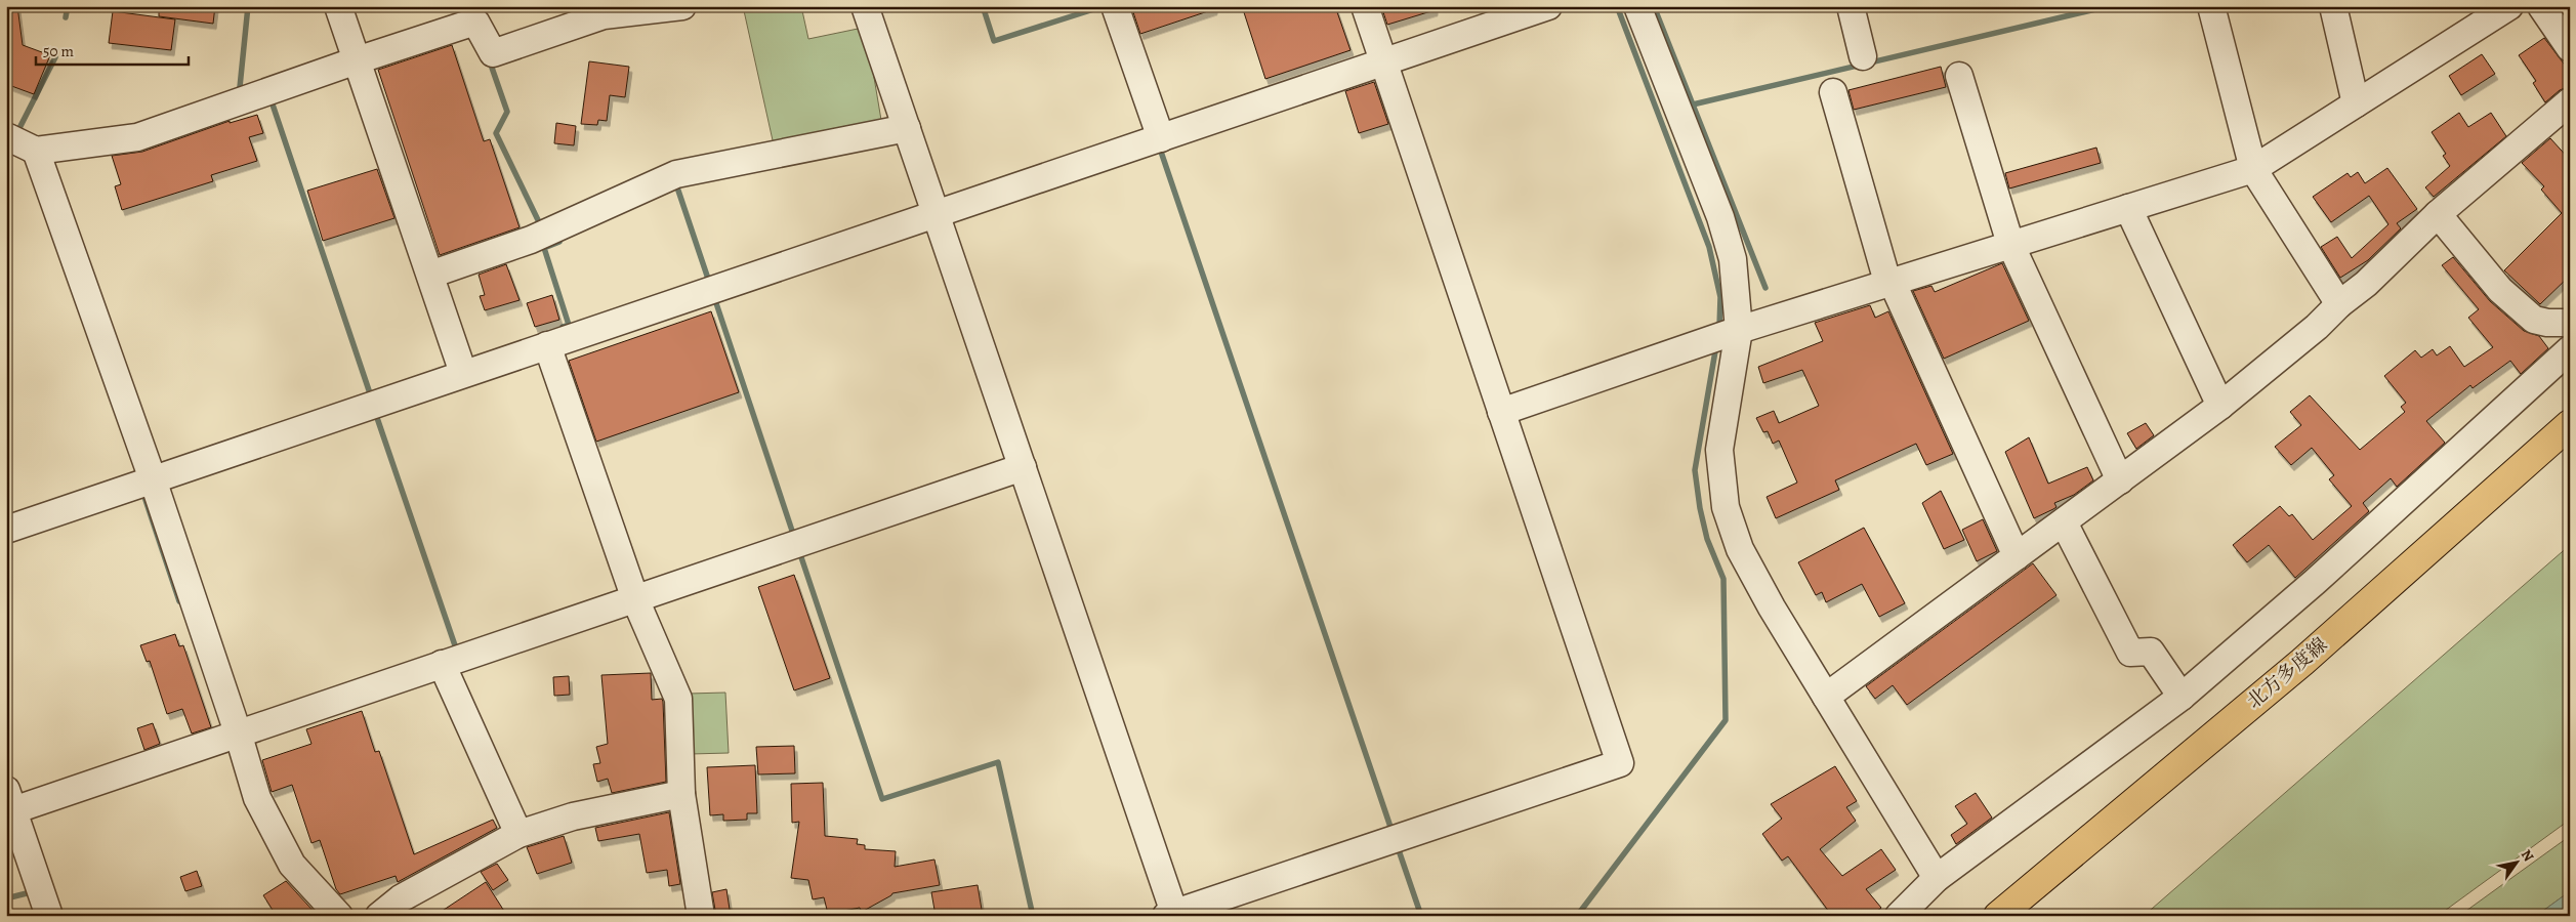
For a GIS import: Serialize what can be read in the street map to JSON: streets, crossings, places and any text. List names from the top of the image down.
{
  "streets": {
    "main road": ["北方多度線"]
  },
  "scale_bar": "50 m",
  "north": "top right"
}
